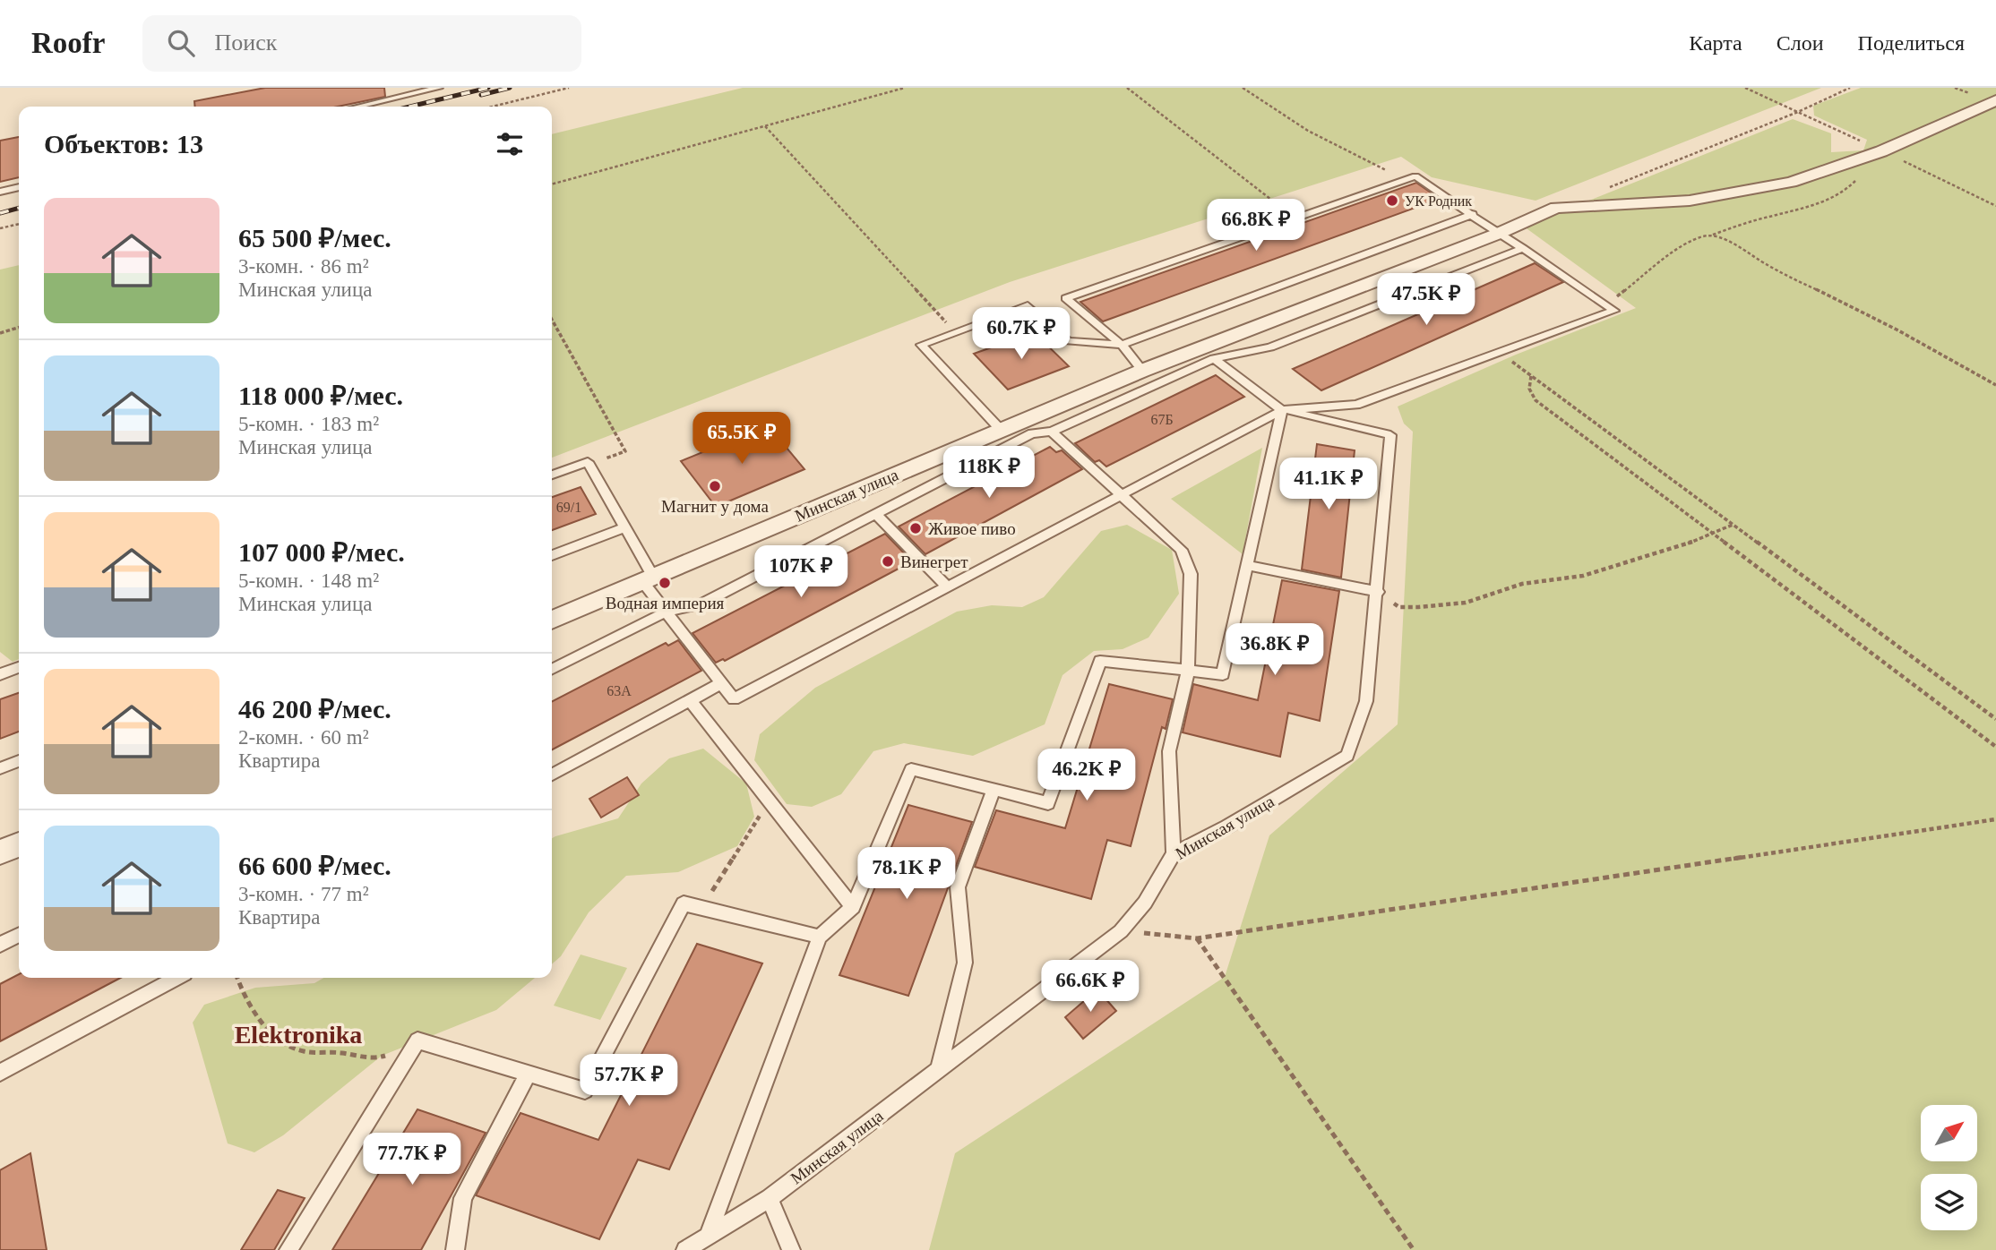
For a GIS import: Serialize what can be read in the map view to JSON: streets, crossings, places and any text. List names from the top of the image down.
{
  "streets": {
    "street": ["Минская улица"]
  },
  "districts": ["Elektronika"],
  "places": [
    "УК Родник",
    "Магнит у дома",
    "Живое пиво",
    "Винегрет",
    "Водная империя"
  ],
  "house_numbers": ["67Б", "69/1", "63А"],
  "north": "top right",
  "page": {
    "header": "Roofr",
    "search": "Поиск",
    "nav": ["Карта", "Слои", "Поделиться"],
    "heading": "Объектов: 13",
    "list": [
      {
        "name": "65 500 ₽/мес.",
        "note": "3-комн. · 86 m² · Минская улица"
      },
      {
        "name": "118 000 ₽/мес.",
        "note": "5-комн. · 183 m² · Минская улица"
      },
      {
        "name": "107 000 ₽/мес.",
        "note": "5-комн. · 148 m² · Минская улица"
      },
      {
        "name": "46 200 ₽/мес.",
        "note": "2-комн. · 60 m² · Квартира"
      },
      {
        "name": "66 600 ₽/мес.",
        "note": "3-комн. · 77 m² · Квартира"
      }
    ],
    "price": [
      "66.8K ₽",
      "47.5K ₽",
      "60.7K ₽",
      "65.5K ₽",
      "118K ₽",
      "41.1K ₽",
      "107K ₽",
      "36.8K ₽",
      "46.2K ₽",
      "78.1K ₽",
      "66.6K ₽",
      "57.7K ₽",
      "77.7K ₽"
    ]
  }
}
